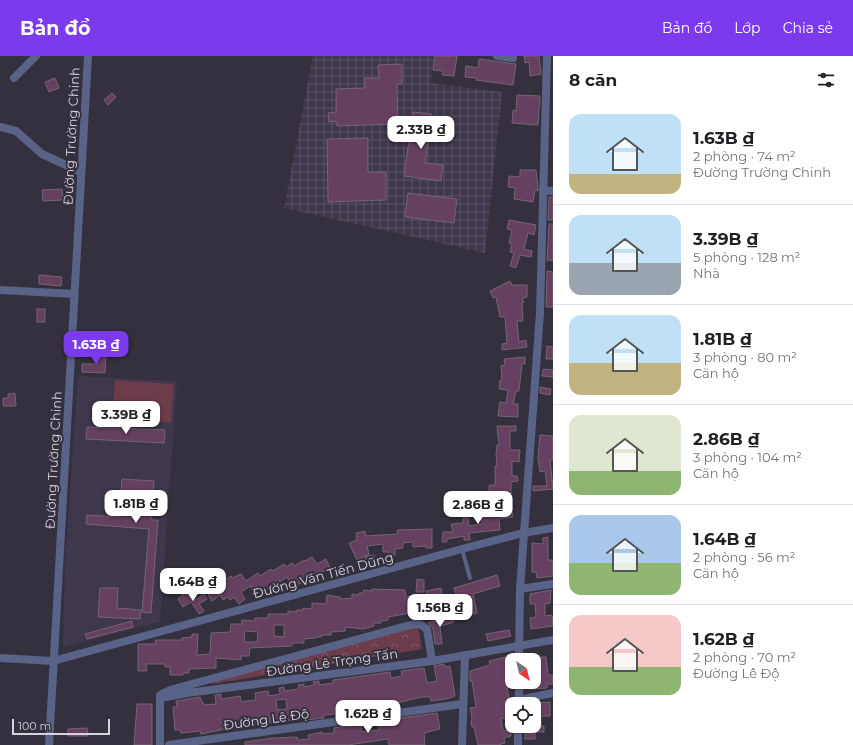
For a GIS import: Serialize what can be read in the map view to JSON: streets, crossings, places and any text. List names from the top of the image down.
{
  "streets": {
    "street": [
      "Đường Trường Chinh",
      "Đường Văn Tiến Dũng",
      "Đường Lê Trọng Tấn",
      "Đường Lê Độ"
    ]
  },
  "crossings": [
    ["Đường Trường Chinh", "Đường Văn Tiến Dũng"]
  ],
  "scale_bar": "100 m",
  "north": "bottom right",
  "page": {
    "header": "Bản đồ",
    "nav": ["Bản đồ", "Lớp", "Chia sẻ"],
    "heading": "8 căn",
    "list": [
      {
        "name": "1.63B ₫",
        "note": "2 phòng · 74 m² · Đường Trường Chinh"
      },
      {
        "name": "3.39B ₫",
        "note": "5 phòng · 128 m² · Nhà"
      },
      {
        "name": "1.81B ₫",
        "note": "3 phòng · 80 m² · Căn hộ"
      },
      {
        "name": "2.86B ₫",
        "note": "3 phòng · 104 m² · Căn hộ"
      },
      {
        "name": "1.64B ₫",
        "note": "2 phòng · 56 m² · Căn hộ"
      },
      {
        "name": "1.62B ₫",
        "note": "2 phòng · 70 m² · Đường Lê Độ"
      }
    ],
    "price": [
      "2.33B ₫",
      "1.63B ₫",
      "3.39B ₫",
      "1.81B ₫",
      "2.86B ₫",
      "1.64B ₫",
      "1.56B ₫",
      "1.62B ₫"
    ],
    "scale": "100 m"
  }
}
